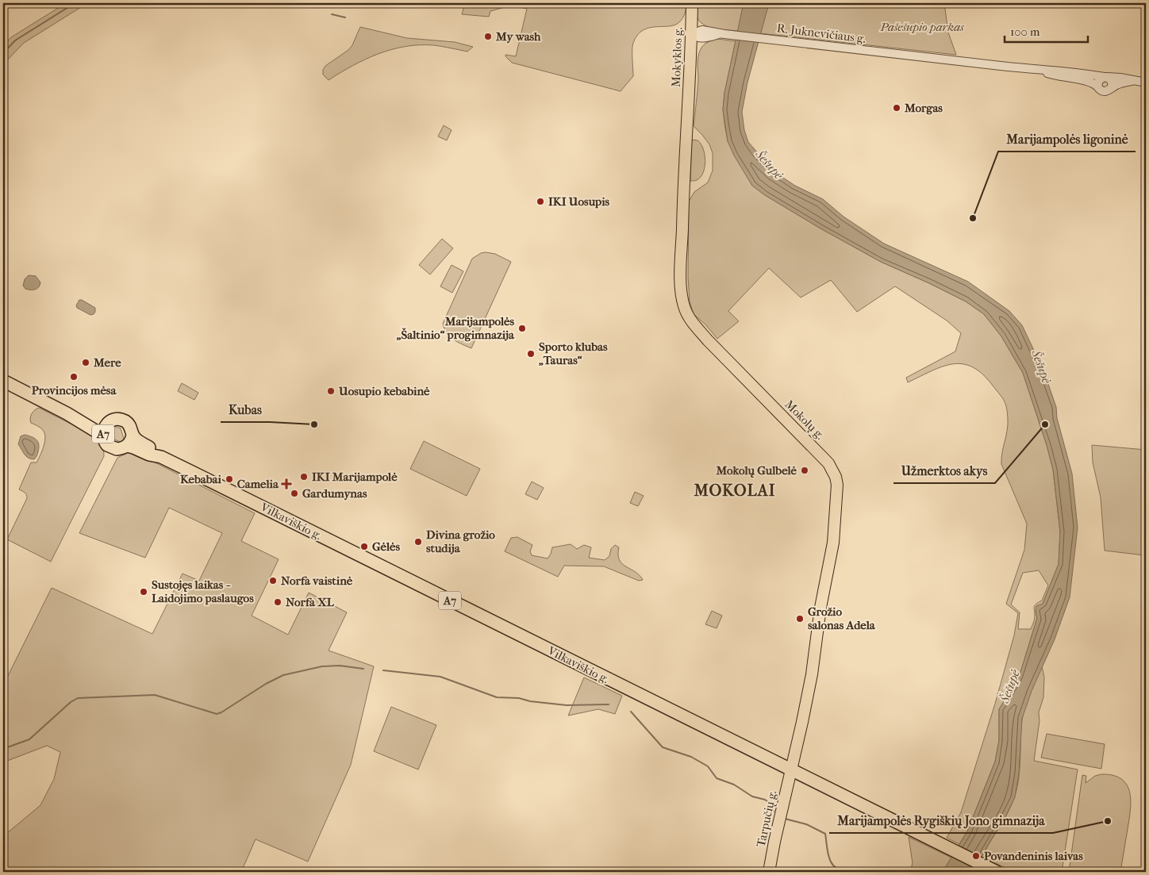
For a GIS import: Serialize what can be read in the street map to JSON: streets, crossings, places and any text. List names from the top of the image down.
{
  "streets": {
    "highway": ["A7", "Vilkaviškio g."],
    "main road": ["Mokyklos g.", "Mokolų g.", "Tarpučių g."],
    "street": ["R. Juknevičiaus g."]
  },
  "crossings": [
    ["Mokyklos g.", "Mokolų g."],
    ["Mokolų g.", "Vilkaviškio g."],
    ["Mokolų g.", "Tarpučių g."],
    ["A7", "Vilkaviškio g."],
    ["Vilkaviškio g.", "Tarpučių g."]
  ],
  "districts": ["MOKOLAI"],
  "water": ["Šešupė"],
  "parks": ["Pašešupio parkas"],
  "places": {
    "other": [
      "My wash",
      "Morgas",
      "IKI Uosupis",
      "Marijampolės ligoninė",
      "Marijampolės „Šaltinio“ progimnazija",
      "Sporto klubas „Tauras“",
      "Mere",
      "Provincijos mėsa",
      "Uosupio kebabinė",
      "Kubas",
      "Užmerktos akys",
      "Mokolų Gulbelė",
      "IKI Marijampolė",
      "Kebabai",
      "Gardumynas",
      "Divina grožio studija",
      "Gėlės",
      "Norfa vaistinė",
      "Sustojęs laikas - Laidojimo paslaugos",
      "Norfa XL",
      "Grožio salonas Adela",
      "Marijampolės Rygiškių Jono gimnazija",
      "Povandeninis laivas"
    ],
    "health": ["Camelia"]
  },
  "scale_bar": "100 m"
}
